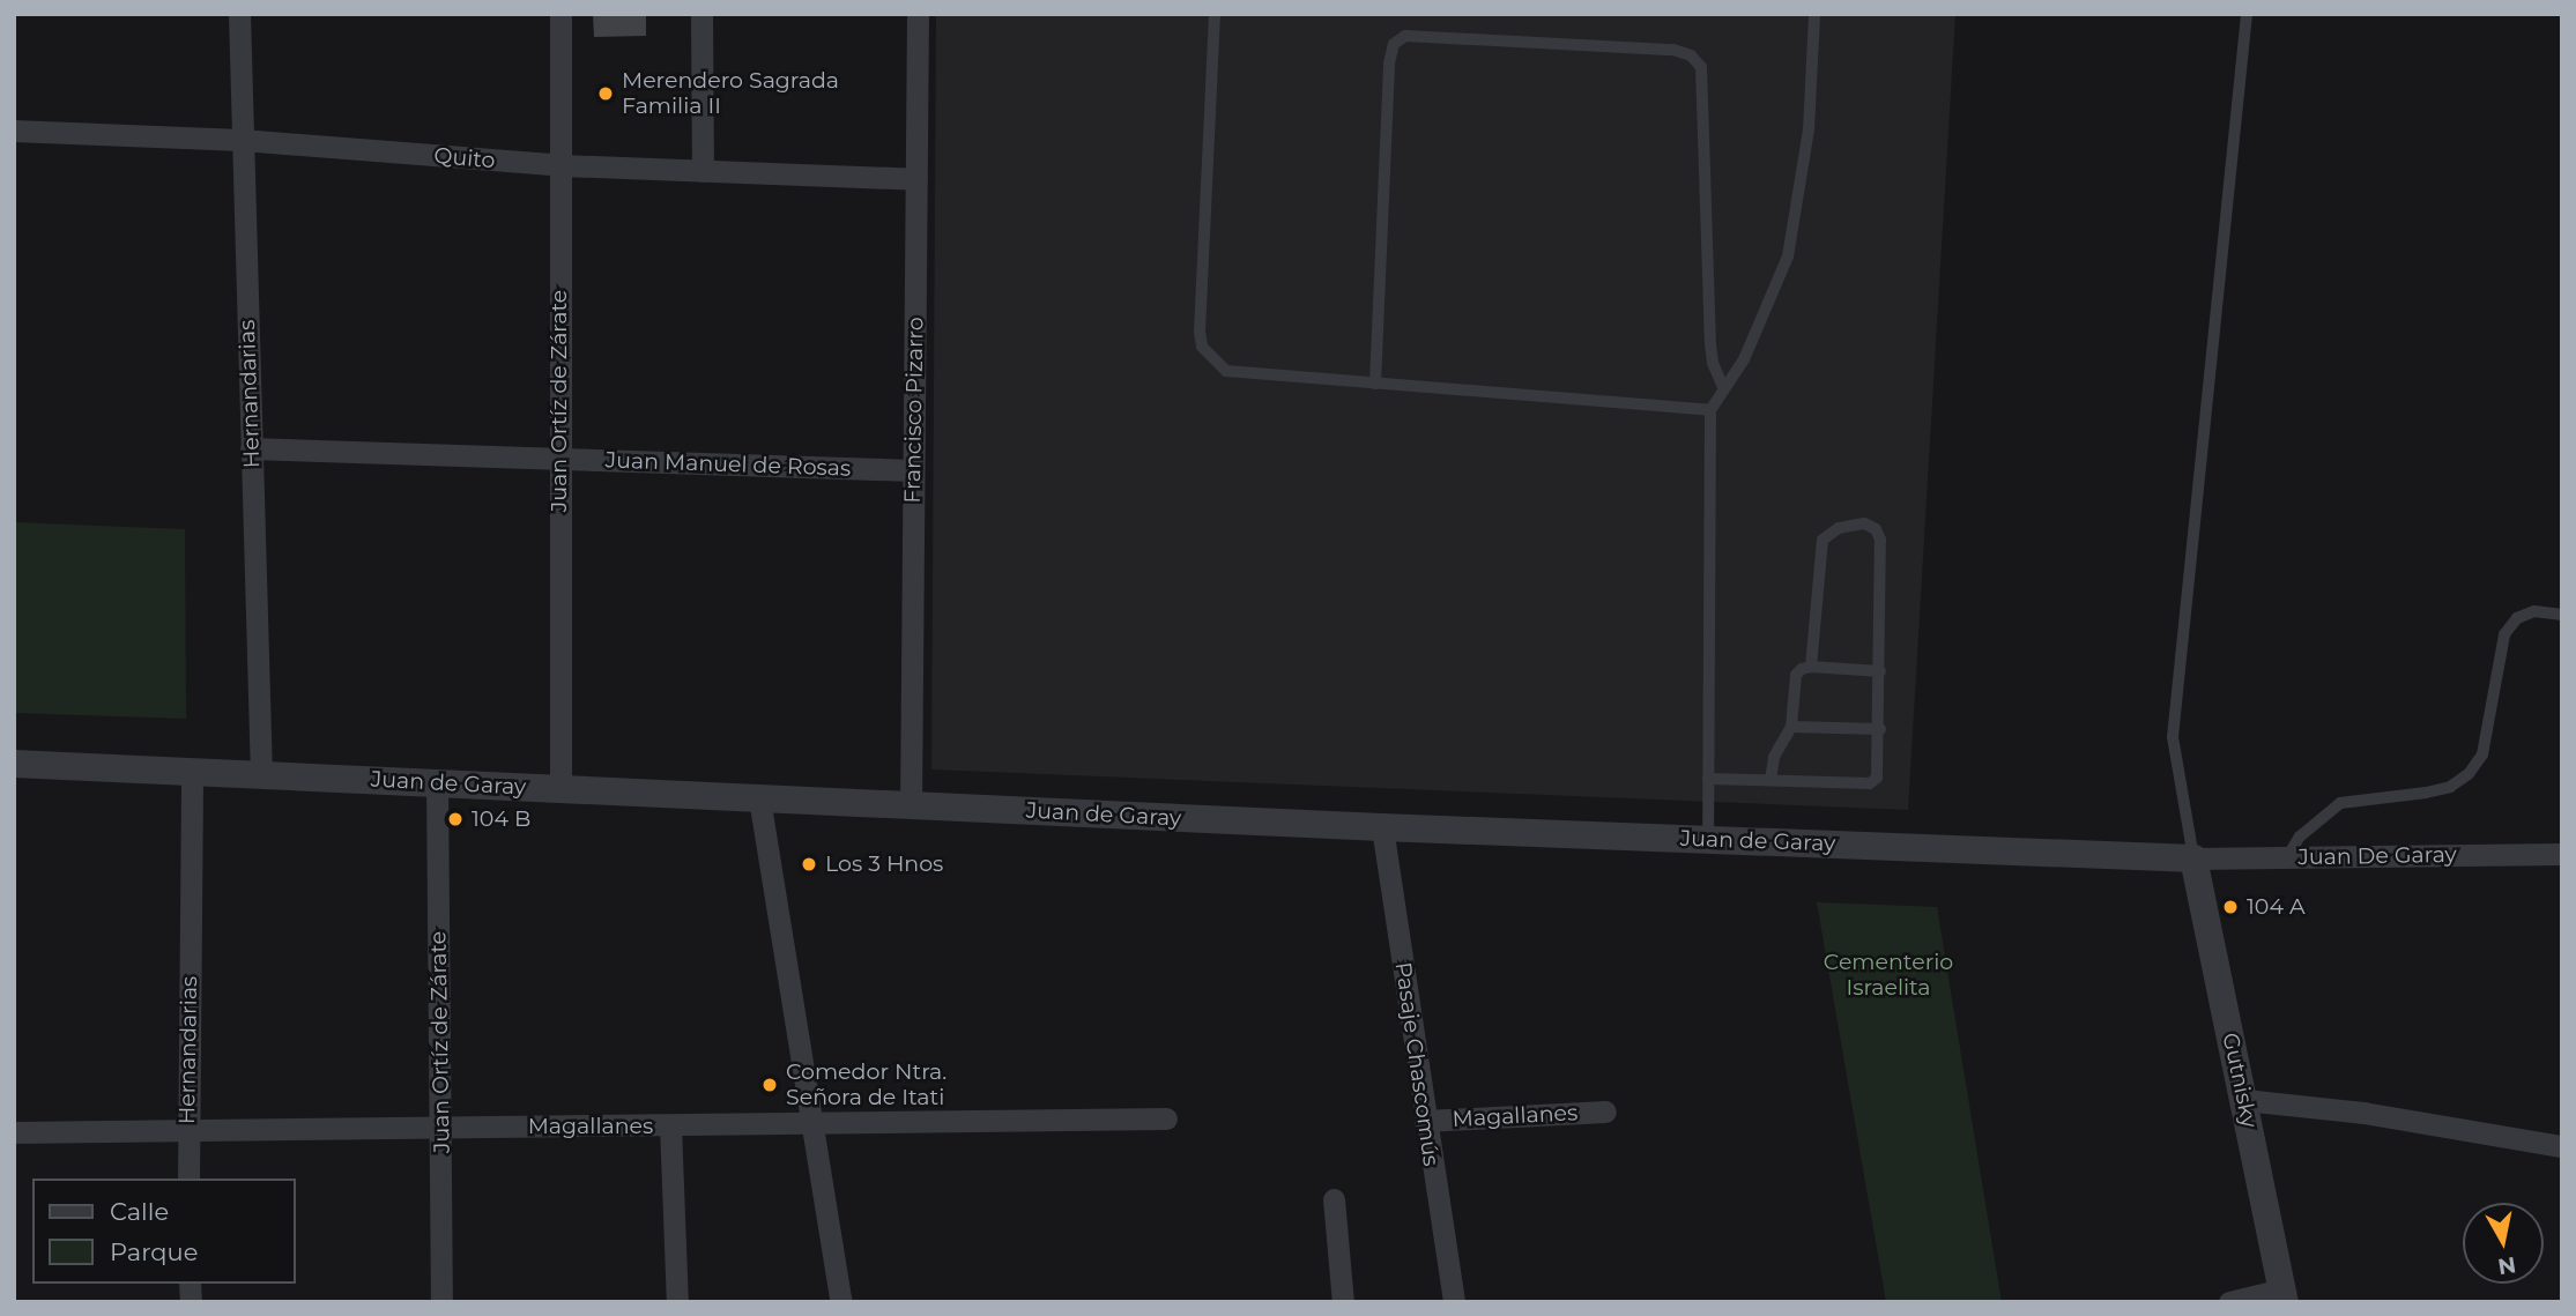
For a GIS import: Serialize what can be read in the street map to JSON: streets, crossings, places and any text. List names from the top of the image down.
{
  "streets": {
    "street": [
      "Quito",
      "Hernandarias",
      "Juan Ortíz de Zárate",
      "Francisco Pizarro",
      "Juan Manuel de Rosas",
      "Juan de Garay",
      "Juan De Garay",
      "Pasaje Chascomús",
      "Gutnisky",
      "Magallanes"
    ]
  },
  "crossings": [
    ["Quito", "Hernandarias"],
    ["Quito", "Juan Ortíz de Zárate"],
    ["Quito", "Francisco Pizarro"],
    ["Hernandarias", "Juan Manuel de Rosas"],
    ["Hernandarias", "Juan de Garay"],
    ["Hernandarias", "Magallanes"],
    ["Juan Ortíz de Zárate", "Juan Manuel de Rosas"],
    ["Juan Ortíz de Zárate", "Juan de Garay"],
    ["Juan Ortíz de Zárate", "Magallanes"],
    ["Francisco Pizarro", "Juan Manuel de Rosas"],
    ["Francisco Pizarro", "Juan de Garay"],
    ["Juan de Garay", "Juan De Garay"],
    ["Juan de Garay", "Pasaje Chascomús"],
    ["Juan de Garay", "Gutnisky"],
    ["Juan De Garay", "Gutnisky"],
    ["Pasaje Chascomús", "Magallanes"]
  ],
  "parks": ["Cementerio Israelita"],
  "places": [
    "Merendero Sagrada Familia II",
    "104 B",
    "Los 3 Hnos",
    "104 A",
    "Comedor Ntra. Señora de Itati"
  ],
  "legend": ["Calle", "Parque"],
  "north": "bottom"
}
